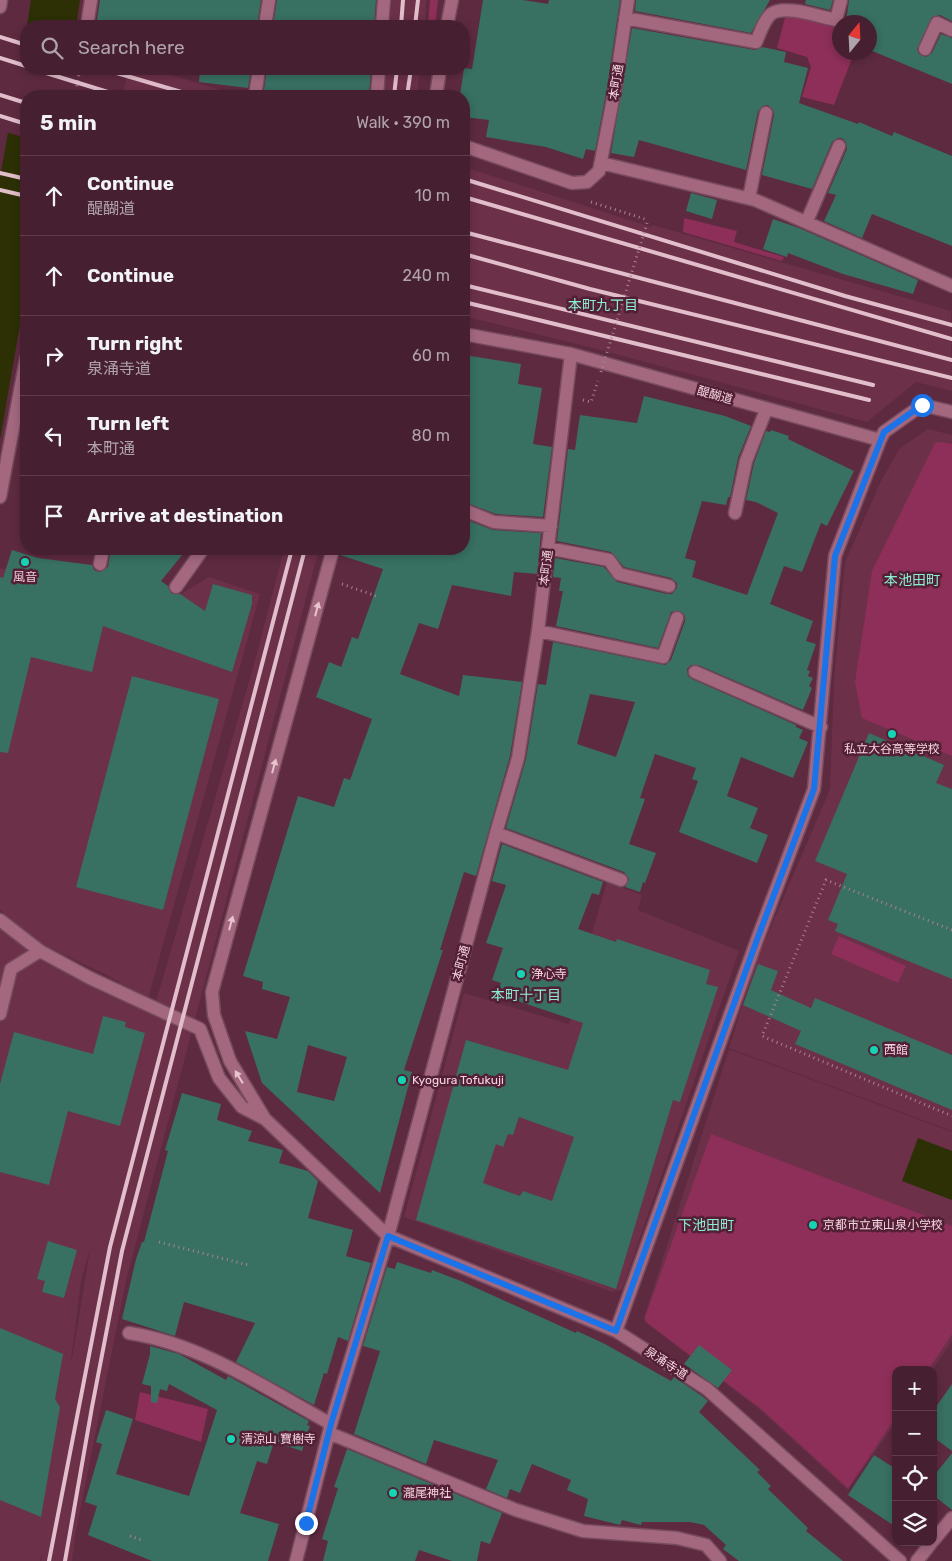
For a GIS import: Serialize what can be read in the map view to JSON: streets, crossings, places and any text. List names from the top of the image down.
{
  "streets": {
    "street": ["本町通", "醍醐道", "泉涌寺道"]
  },
  "crossings": [
    ["本町通", "醍醐道"],
    ["本町通", "泉涌寺道"]
  ],
  "districts": [
    "本町九丁目",
    "本池田町",
    "本町十丁目",
    "下池田町"
  ],
  "places": [
    "風音",
    "私立大谷高等学校",
    "浄心寺",
    "西館",
    "Kyogura Tofukuji",
    "京都市立東山泉小学校",
    "清涼山 寶樹寺",
    "瀧尾神社"
  ],
  "north": "top",
  "page": {
    "search": "Search here",
    "heading": ["5 min", "Walk · 390 m"],
    "list": [
      ["Continue", "醍醐道", "10 m"],
      ["Continue", "240 m"],
      ["Turn right", "泉涌寺道", "60 m"],
      ["Turn left", "本町通", "80 m"],
      "Arrive at destination"
    ],
    "map_buttons": ["+", "−"]
  }
}
